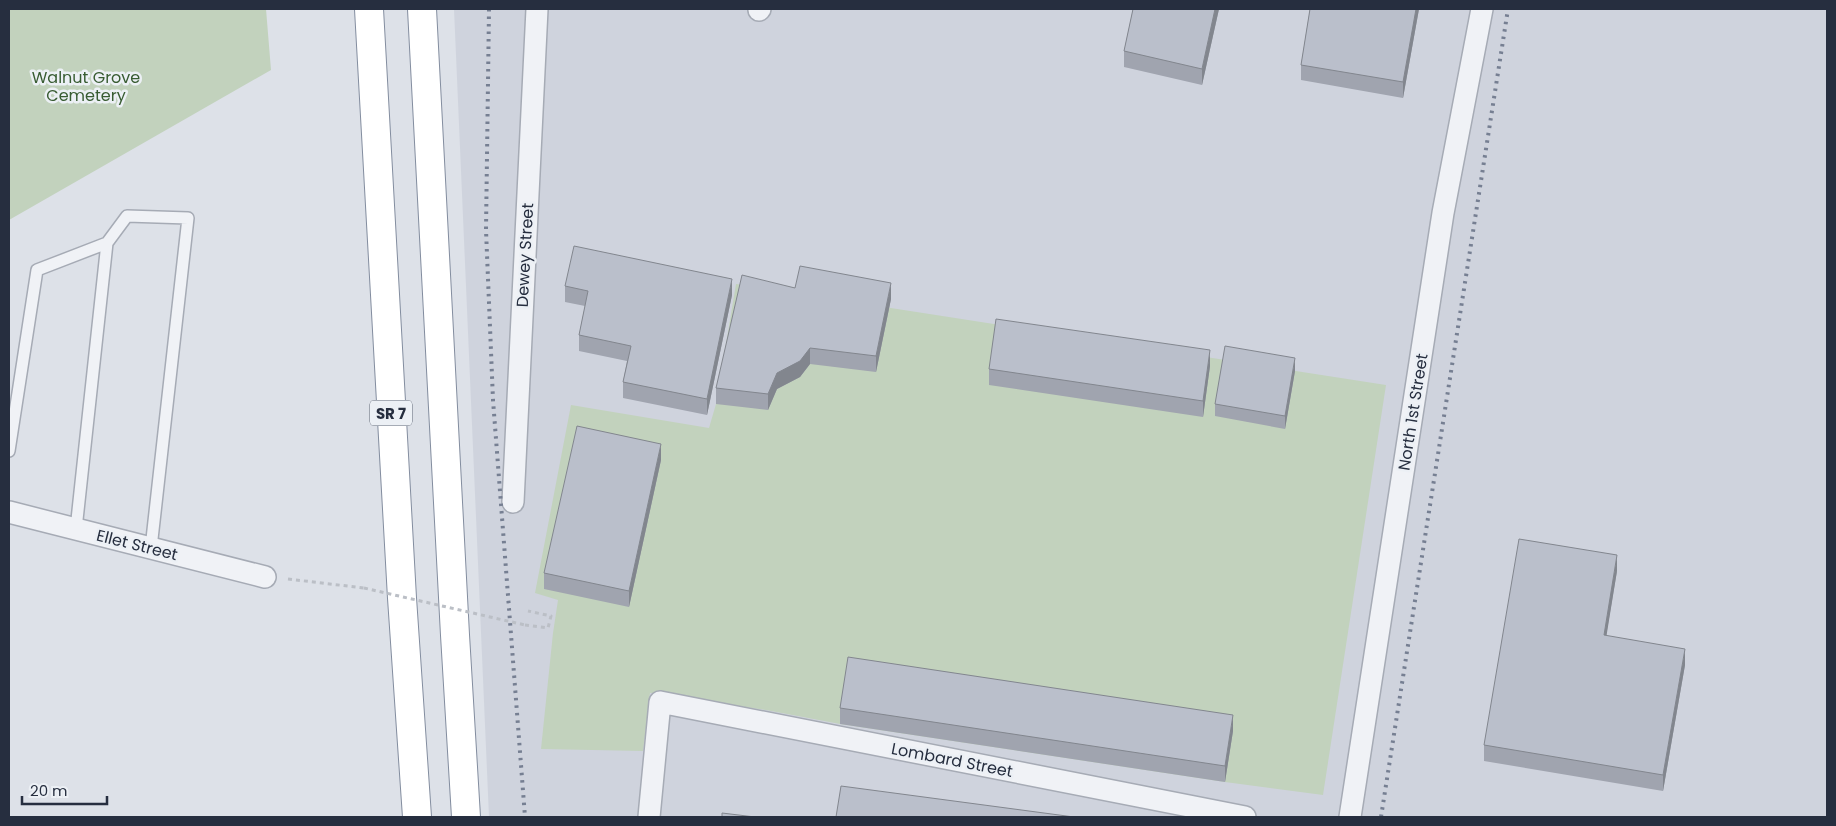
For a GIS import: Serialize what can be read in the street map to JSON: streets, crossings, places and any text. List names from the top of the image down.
{
  "streets": {
    "highway": ["SR 7"],
    "street": [
      "Dewey Street",
      "North 1st Street",
      "Ellet Street",
      "Lombard Street"
    ]
  },
  "parks": ["Walnut Grove Cemetery"],
  "scale_bar": "20 m"
}
